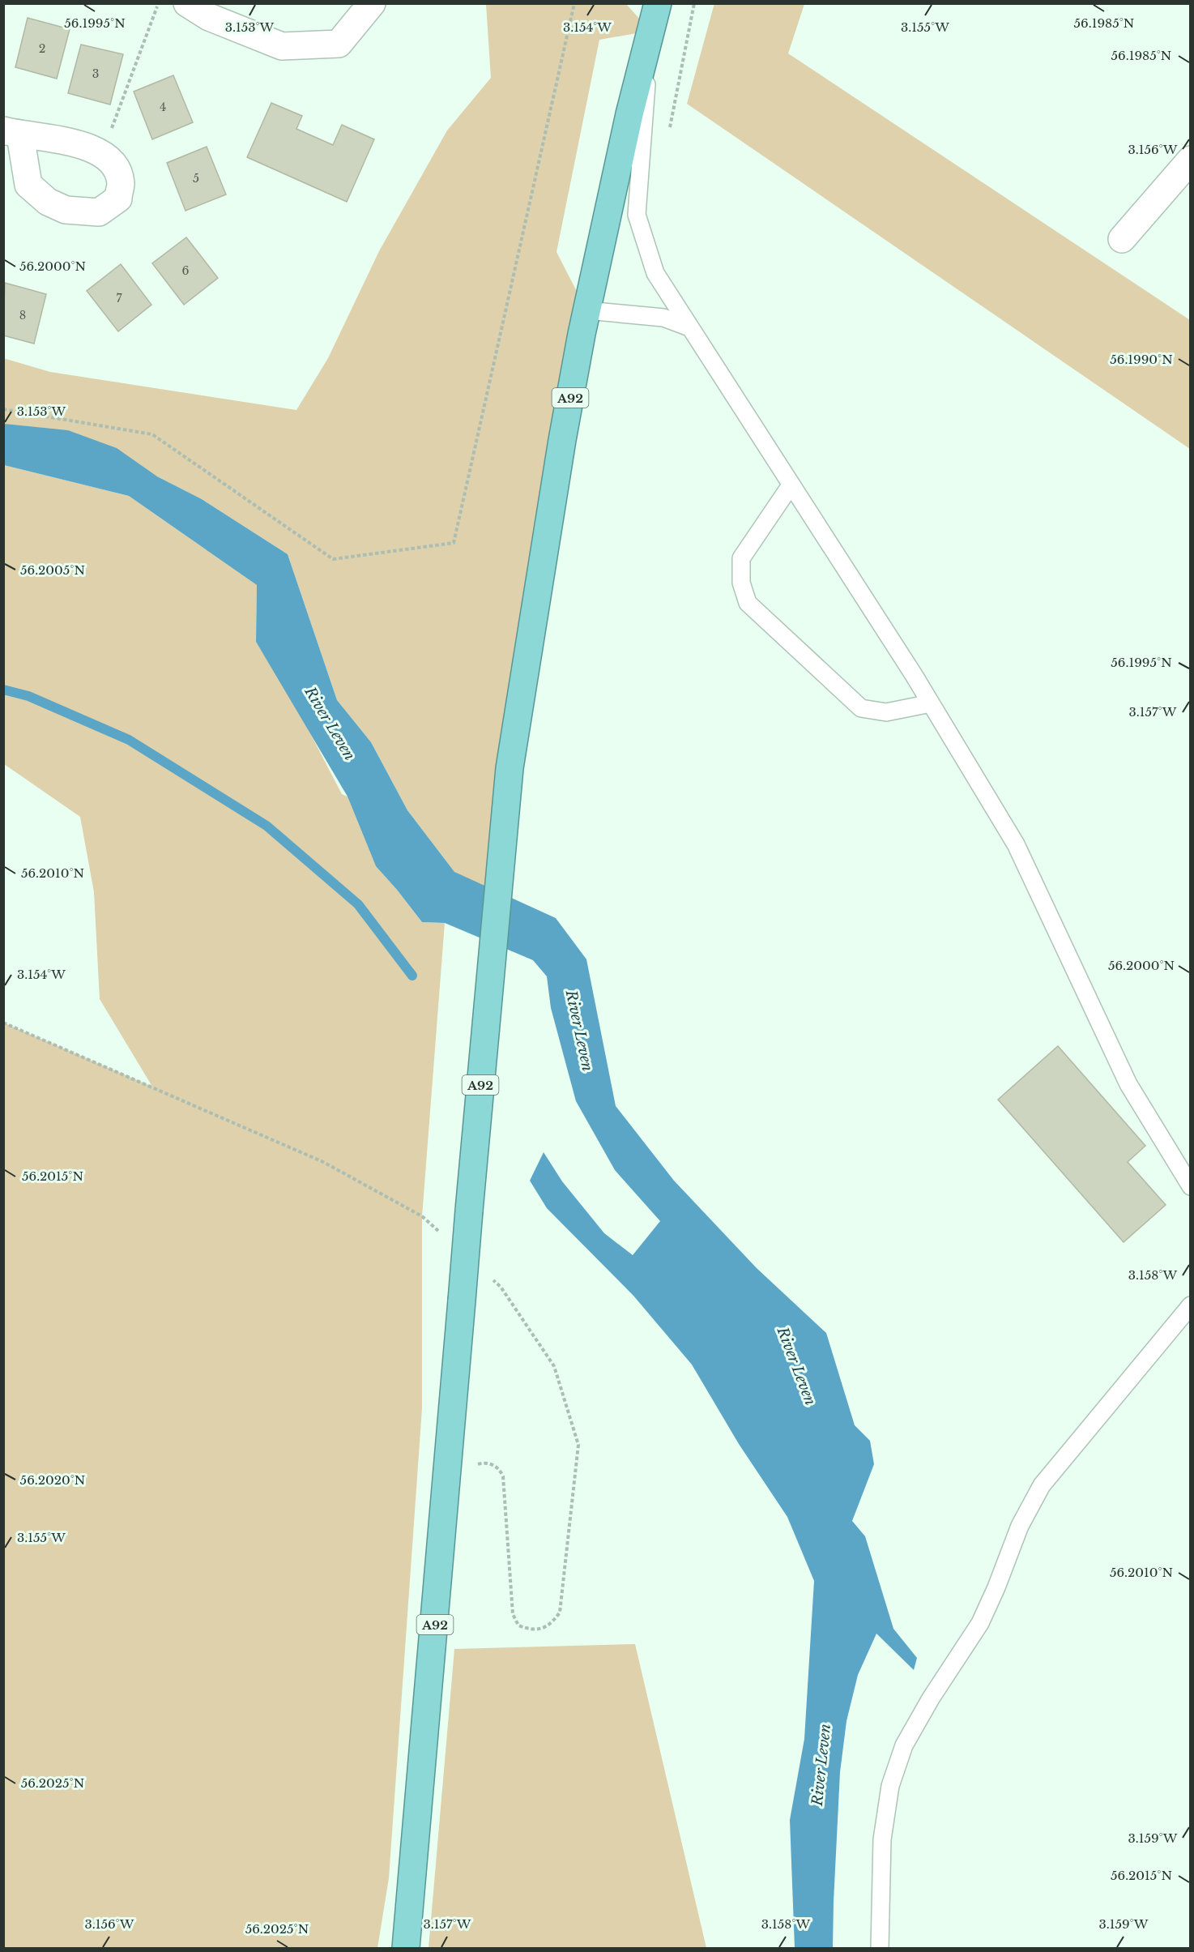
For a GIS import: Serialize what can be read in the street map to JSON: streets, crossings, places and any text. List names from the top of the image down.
{
  "streets": {
    "highway": ["A92"]
  },
  "water": ["River Leven"],
  "house_numbers": [
    "2",
    "3",
    "4",
    "5",
    "6",
    "7",
    "8"
  ],
  "coordinates": [
    "56.1995°N",
    "56.1985°N",
    "3.153°W",
    "3.154°W",
    "3.155°W",
    "3.156°W",
    "56.2000°N",
    "56.1990°N",
    "56.2005°N",
    "3.157°W",
    "56.2010°N",
    "56.2015°N",
    "3.158°W",
    "56.2020°N",
    "56.2025°N",
    "3.159°W"
  ]
}
